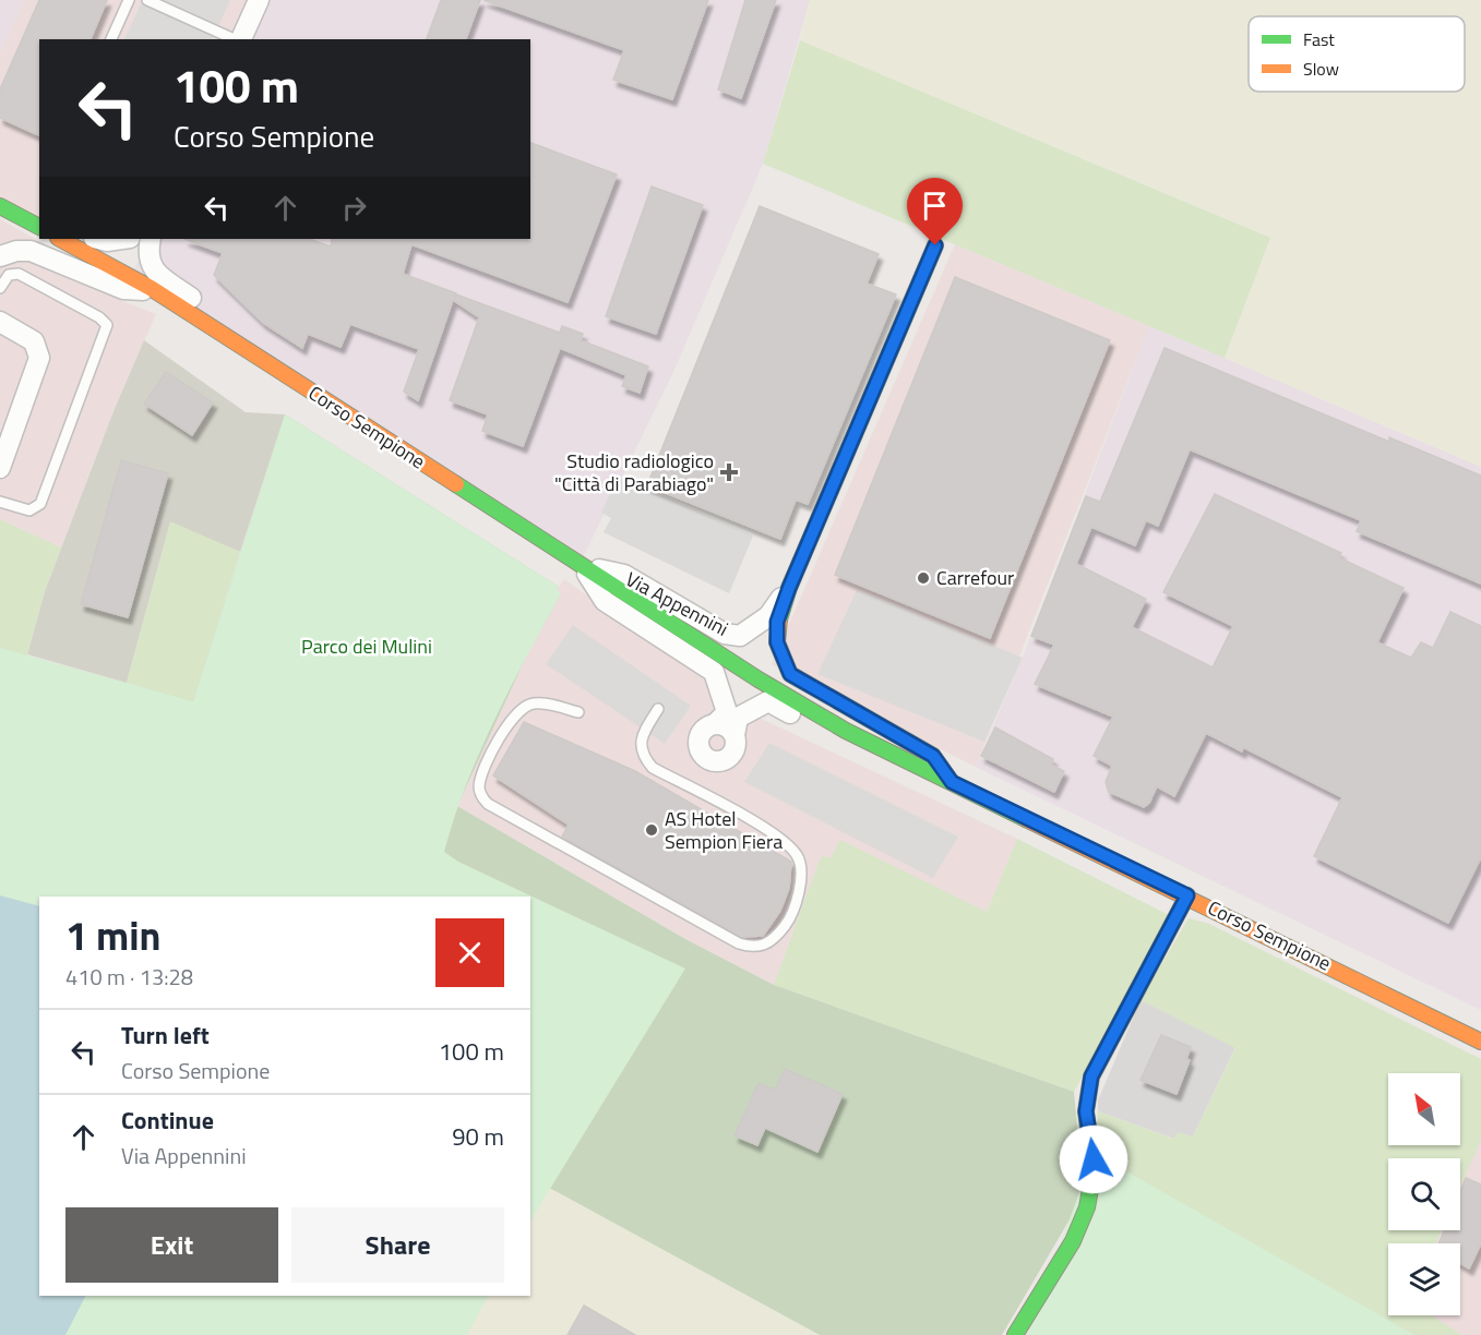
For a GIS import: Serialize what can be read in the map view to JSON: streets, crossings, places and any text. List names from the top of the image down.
{
  "streets": {
    "main road": ["Corso Sempione", "Via Appennini"]
  },
  "crossings": [
    ["Corso Sempione", "Via Appennini"]
  ],
  "parks": ["Parco dei Mulini"],
  "places": {
    "health": ["Studio radiologico \"Città di Parabiago\""],
    "other": ["Carrefour", "AS Hotel Sempion Fiera"]
  },
  "legend": ["Fast", "Slow"],
  "north": "top left",
  "page": {
    "turn": ["100 m", "Corso Sempione"],
    "heading": ["1 min", "410 m · 13:28"],
    "list": [
      {
        "name": "Turn left",
        "note": "Corso Sempione",
        "value": "100 m"
      },
      {
        "name": "Continue",
        "note": "Via Appennini",
        "value": "90 m"
      }
    ],
    "buttons": ["Exit", "Share"]
  }
}
